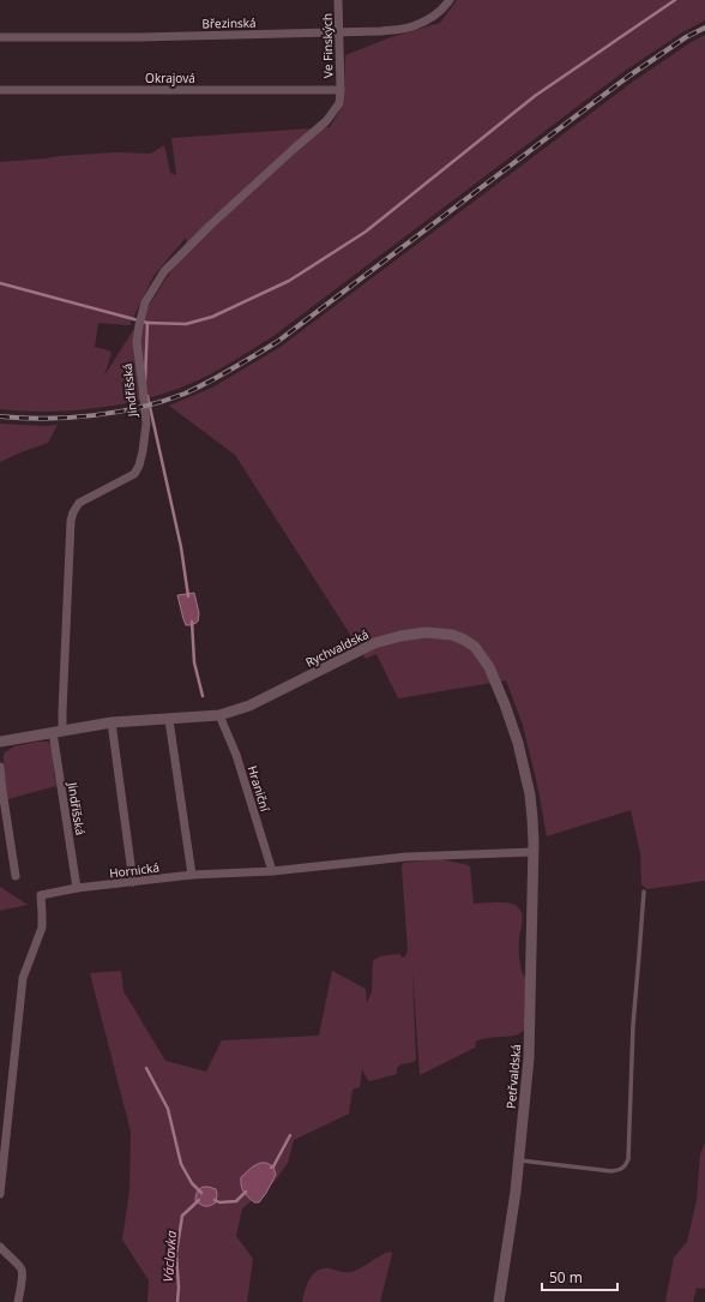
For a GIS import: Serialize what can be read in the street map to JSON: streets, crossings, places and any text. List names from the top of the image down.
{
  "streets": {
    "street": [
      "Březinská",
      "Ve Finských",
      "Okrajová",
      "Jindřišská",
      "Rychvaldská",
      "Hraniční",
      "Hornická",
      "Petřvaldská"
    ]
  },
  "crossings": [
    ["Březinská", "Ve Finských"],
    ["Ve Finských", "Okrajová"],
    ["Ve Finských", "Jindřišská"],
    ["Okrajová", "Jindřišská"],
    ["Jindřišská", "Rychvaldská"],
    ["Jindřišská", "Hornická"],
    ["Rychvaldská", "Hraniční"],
    ["Rychvaldská", "Hornická"],
    ["Rychvaldská", "Petřvaldská"],
    ["Hraniční", "Hornická"],
    ["Hornická", "Petřvaldská"]
  ],
  "water": ["Václavka"],
  "scale_bar": "50 m"
}
